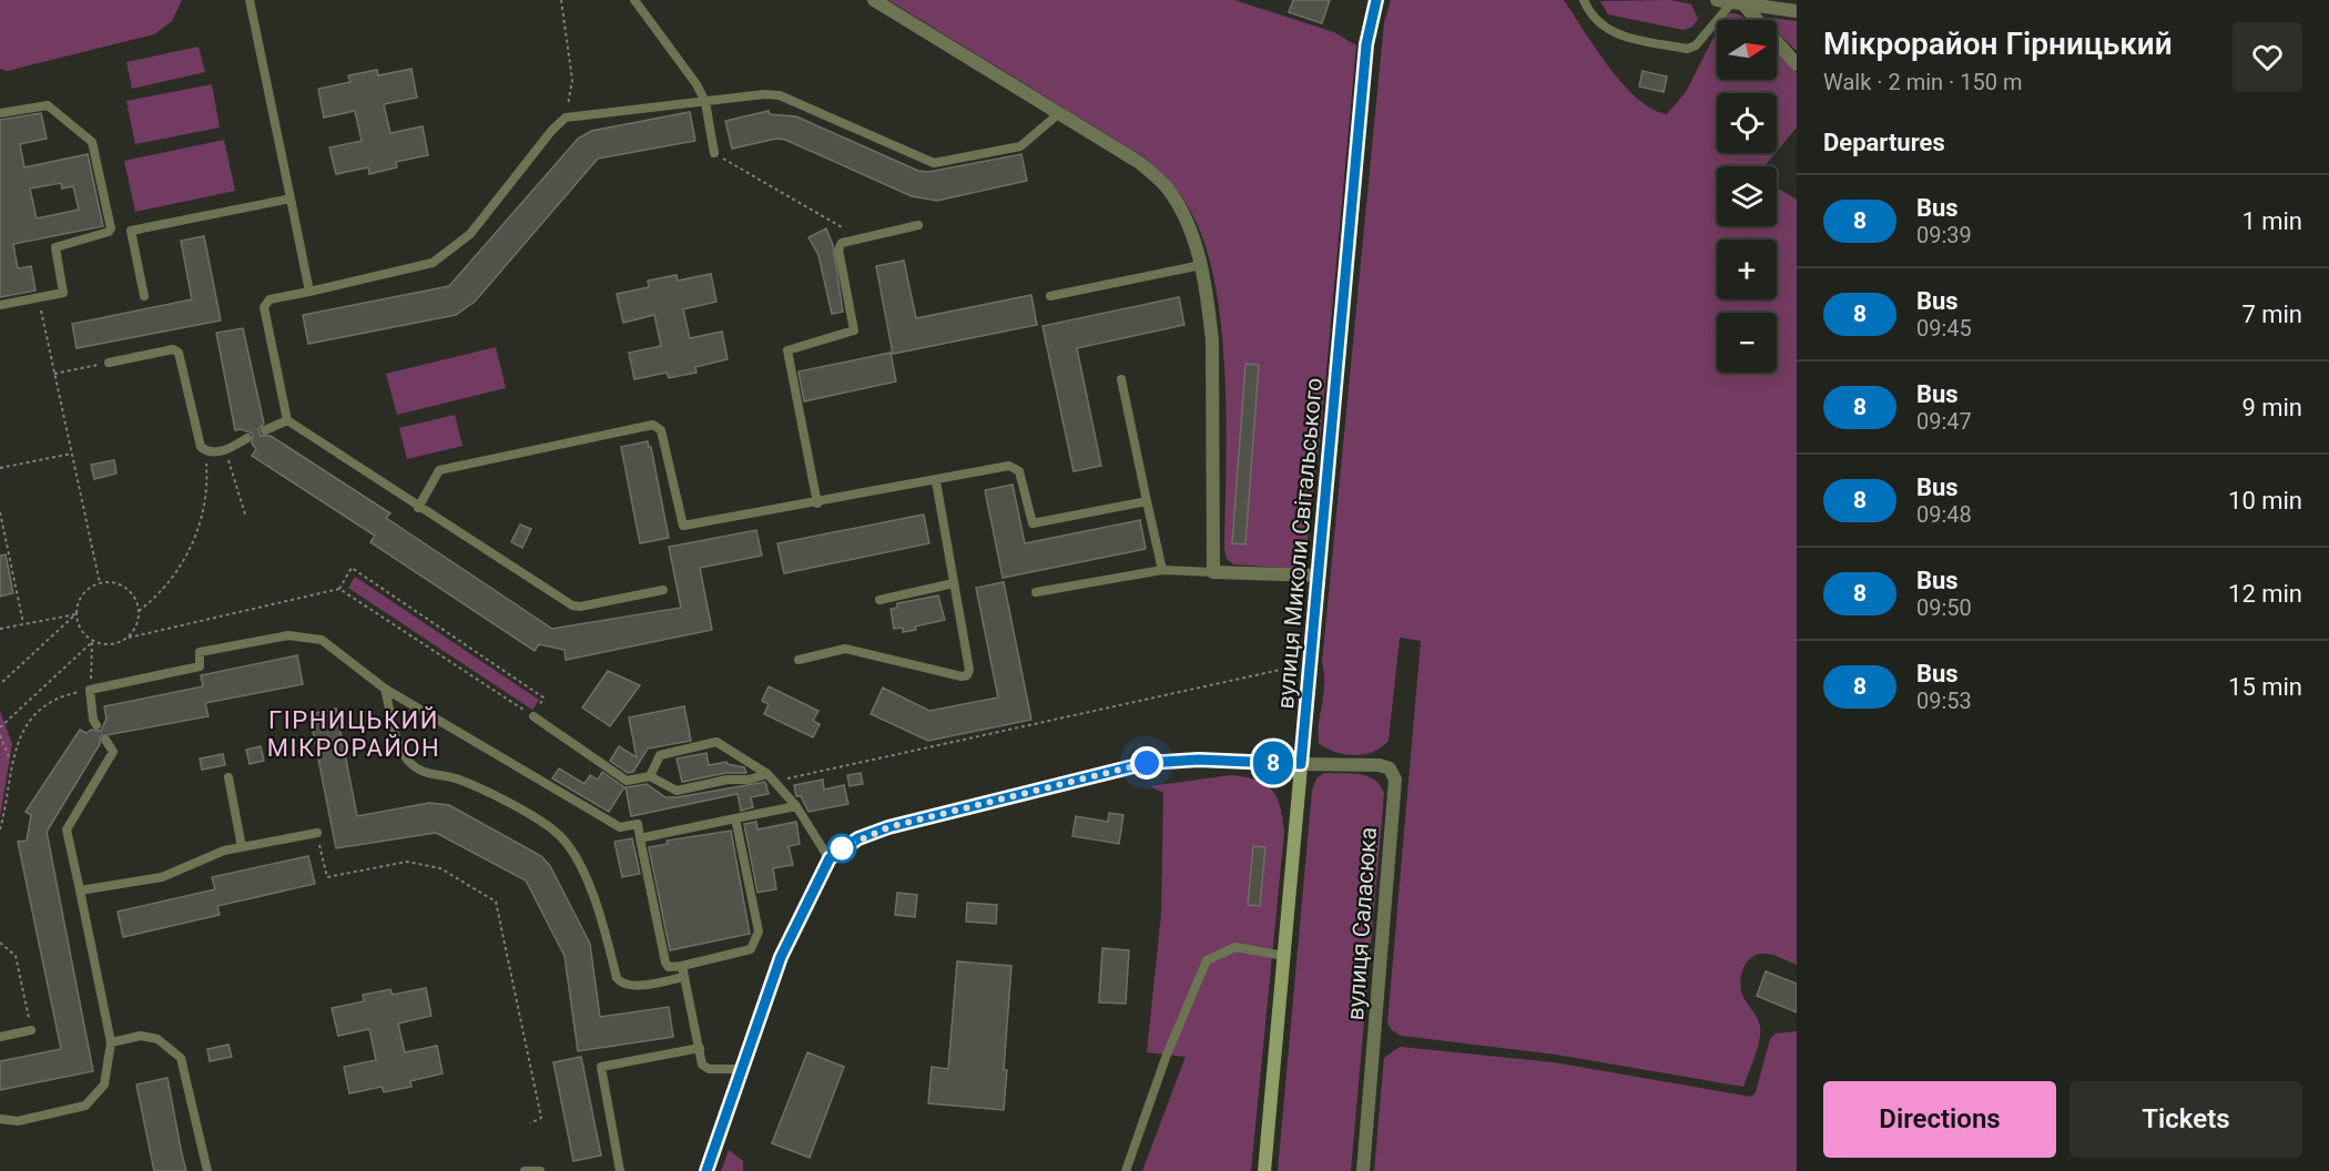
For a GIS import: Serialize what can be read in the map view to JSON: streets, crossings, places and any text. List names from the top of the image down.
{
  "streets": {
    "main road": ["вулиця Миколи Світальського"],
    "street": ["вулиця Саласюка"]
  },
  "crossings": [
    ["вулиця Миколи Світальського", "вулиця Саласюка"]
  ],
  "districts": ["ГІРНИЦЬКИЙ МІКРОРАЙОН"],
  "lines": ["bus line 8"],
  "north": "right",
  "page": {
    "on_map": "8",
    "heading": [
      ["Мiкрорайон Гiрницький", "Walk · 2 min · 150 m"],
      "Departures"
    ],
    "map_buttons": ["+", "−"],
    "list": [
      {
        "mark": "8",
        "name": "Bus",
        "note": "09:39",
        "value": "1 min"
      },
      {
        "mark": "8",
        "name": "Bus",
        "note": "09:45",
        "value": "7 min"
      },
      {
        "mark": "8",
        "name": "Bus",
        "note": "09:47",
        "value": "9 min"
      },
      {
        "mark": "8",
        "name": "Bus",
        "note": "09:48",
        "value": "10 min"
      },
      {
        "mark": "8",
        "name": "Bus",
        "note": "09:50",
        "value": "12 min"
      },
      {
        "mark": "8",
        "name": "Bus",
        "note": "09:53",
        "value": "15 min"
      }
    ],
    "buttons": ["Directions", "Tickets"]
  }
}
